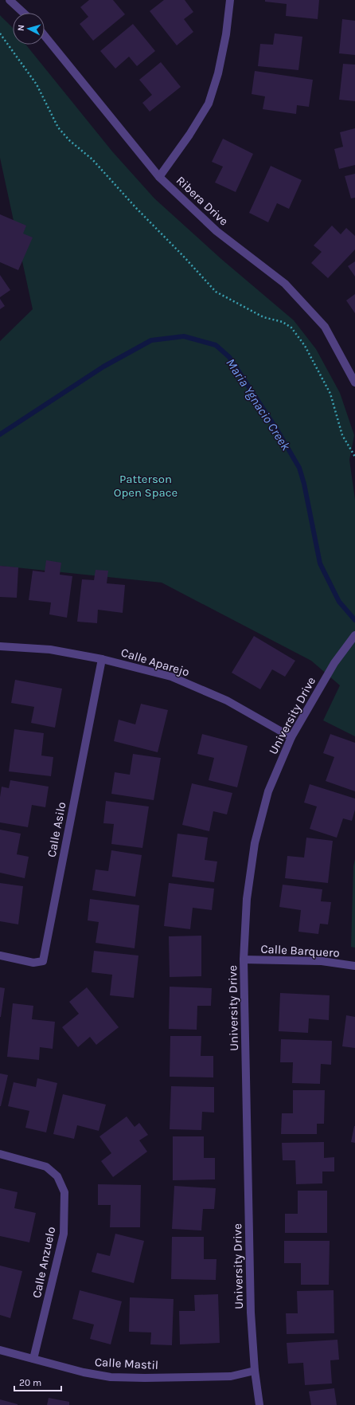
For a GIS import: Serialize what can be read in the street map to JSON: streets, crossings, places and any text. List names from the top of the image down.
{
  "streets": {
    "street": [
      "Ribera Drive",
      "Calle Aparejo",
      "University Drive",
      "Calle Asilo",
      "Calle Barquero",
      "Calle Anzuelo",
      "Calle Mastil"
    ]
  },
  "crossings": [
    ["Calle Aparejo", "University Drive"],
    ["Calle Aparejo", "Calle Asilo"],
    ["University Drive", "Calle Barquero"],
    ["University Drive", "Calle Mastil"],
    ["Calle Anzuelo", "Calle Mastil"]
  ],
  "water": ["Maria Ygnacio Creek"],
  "parks": ["Patterson Open Space"],
  "scale_bar": "20 m",
  "north": "left"
}
